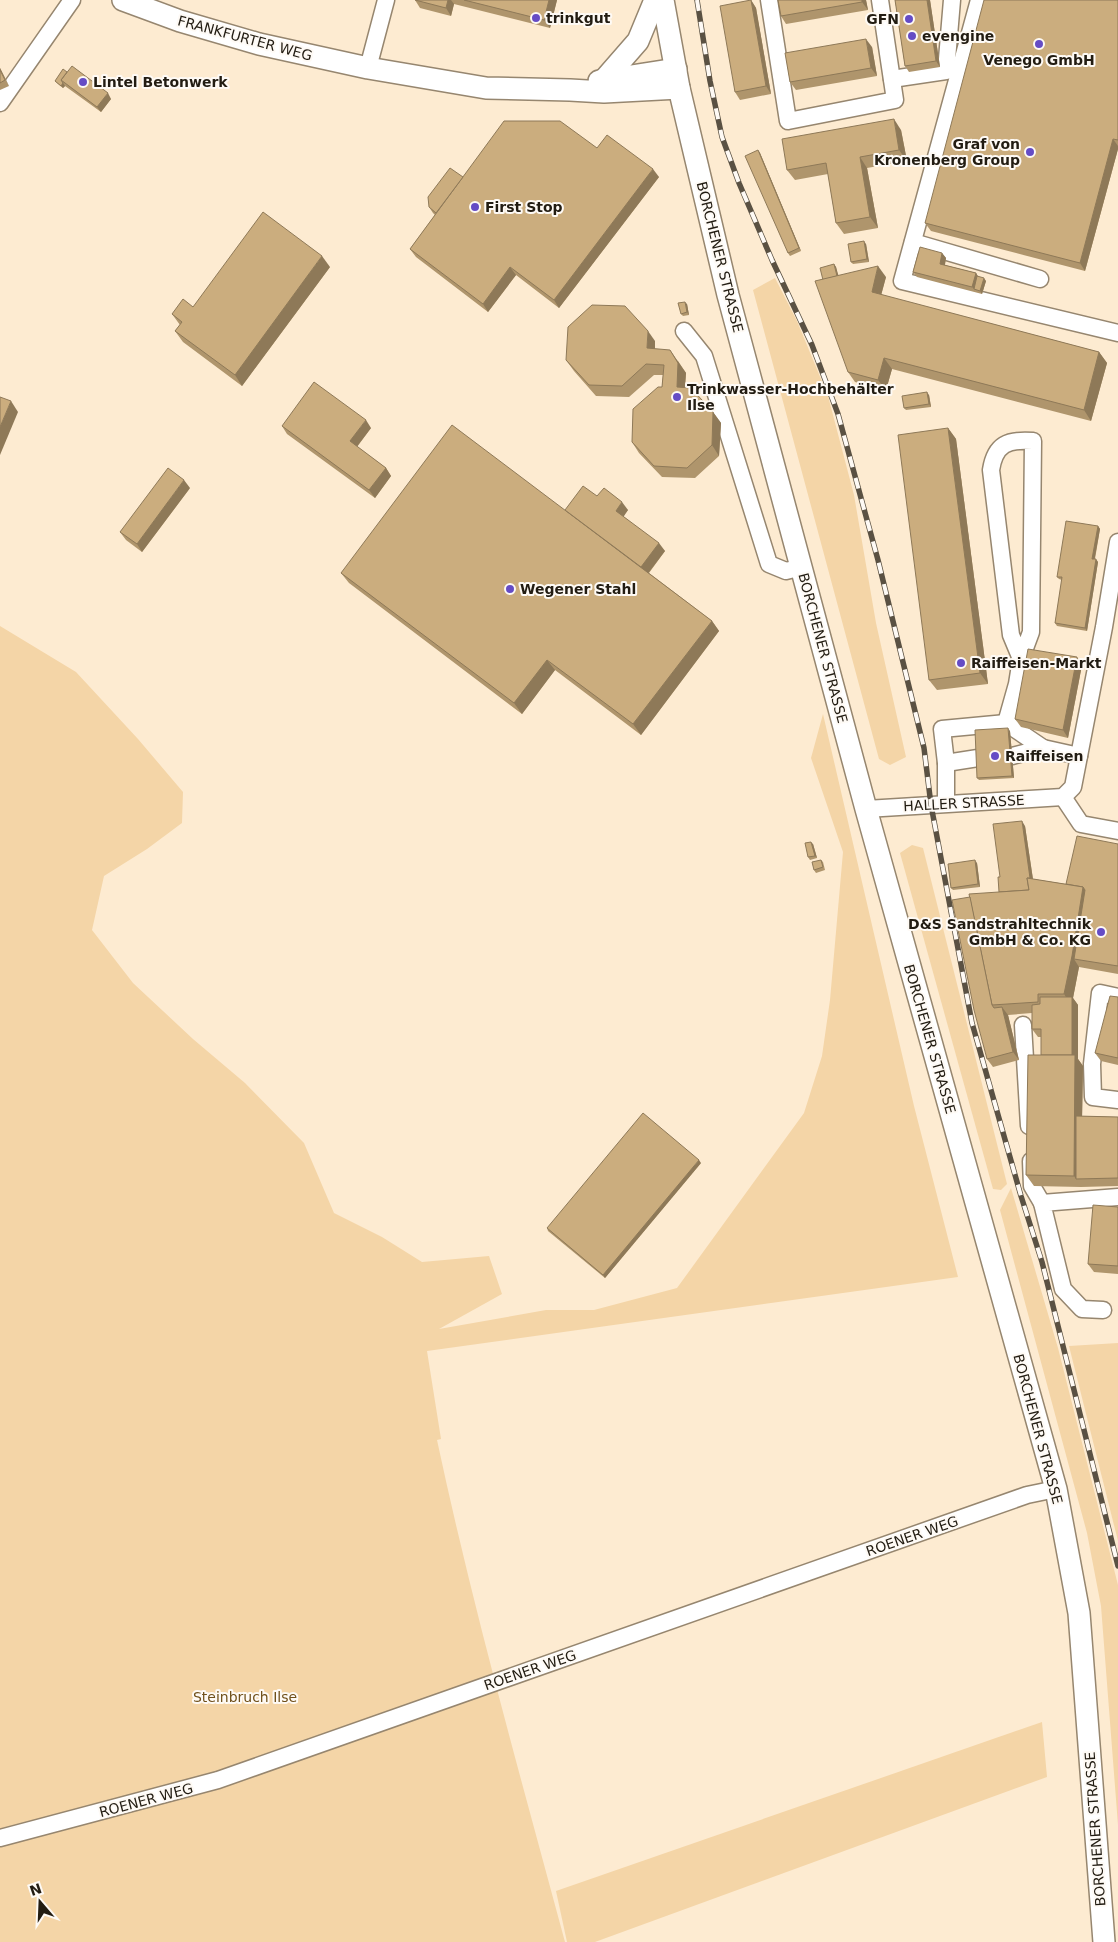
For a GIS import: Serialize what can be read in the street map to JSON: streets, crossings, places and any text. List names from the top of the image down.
{
  "streets": {
    "main road": ["FRANKFURTER WEG", "BORCHENER STRASSE"],
    "street": ["HALLER STRASSE", "ROENER WEG"]
  },
  "crossings": [
    ["FRANKFURTER WEG", "BORCHENER STRASSE"],
    ["BORCHENER STRASSE", "HALLER STRASSE"],
    ["BORCHENER STRASSE", "ROENER WEG"]
  ],
  "parks": ["Steinbruch Ilse"],
  "places": [
    "trinkgut",
    "GFN",
    "evengine",
    "Venego GmbH",
    "Lintel Betonwerk",
    "Graf von Kronenberg Group",
    "First Stop",
    "Trinkwasser-Hochbehälter Ilse",
    "Wegener Stahl",
    "Raiffeisen-Markt",
    "Raiffeisen",
    "D&S Sandstrahltechnik GmbH & Co. KG"
  ],
  "north": "top"
}
